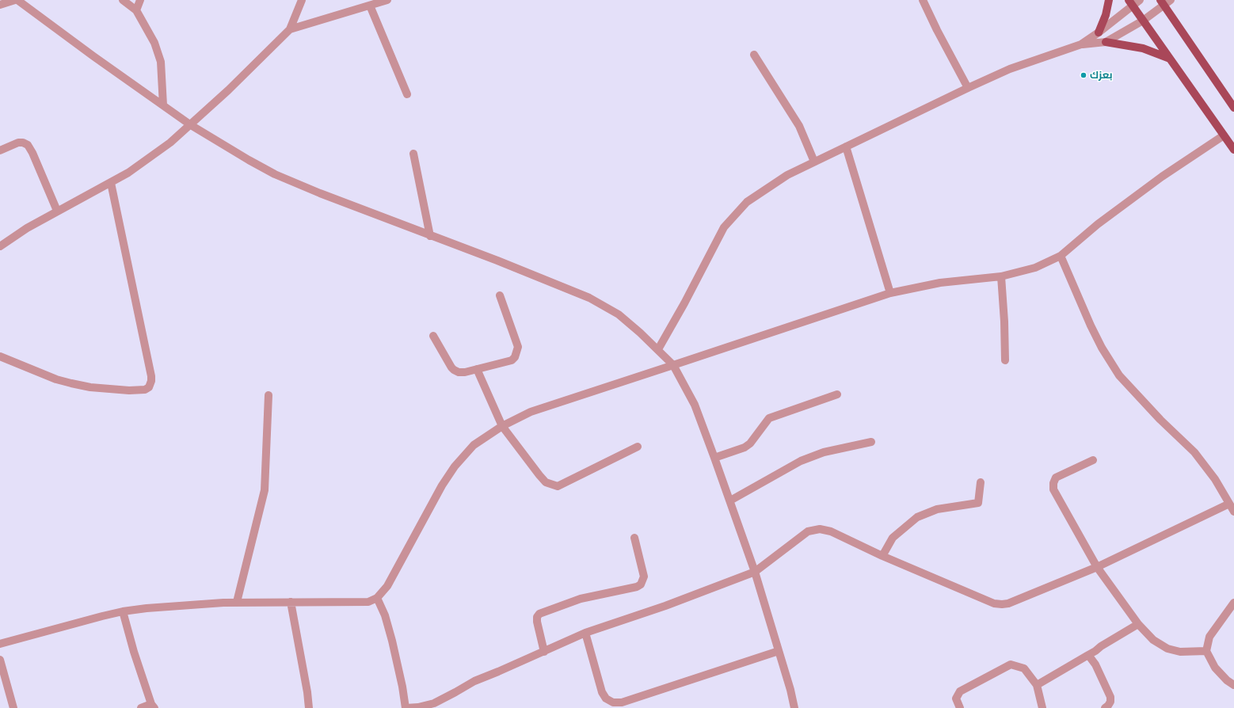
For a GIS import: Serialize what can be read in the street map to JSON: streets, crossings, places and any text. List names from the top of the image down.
{
  "places": ["بعزك"]
}
